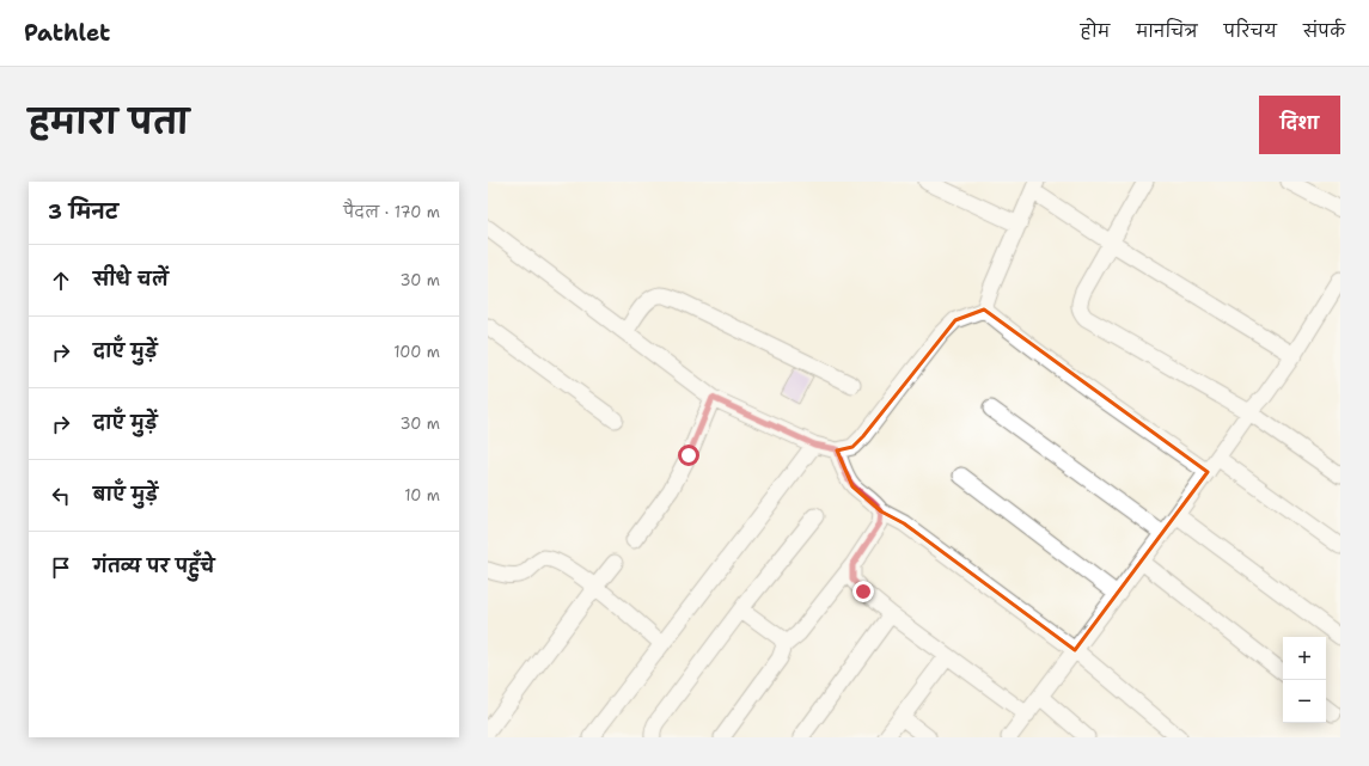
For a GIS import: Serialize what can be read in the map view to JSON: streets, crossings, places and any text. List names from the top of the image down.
{
  "page": {
    "header": "Pathlet",
    "nav": [
      "होम",
      "मानचित्र",
      "परिचय",
      "संपर्क"
    ],
    "title": "हमारा पता",
    "buttons": "दिशा",
    "heading": ["3 मिनट", "पैदल · 170 m"],
    "list": [
      ["सीधे चलें", "30 m"],
      ["दाएँ मुड़ें", "100 m"],
      ["दाएँ मुड़ें", "30 m"],
      ["बाएँ मुड़ें", "10 m"],
      "गंतव्य पर पहुँचे"
    ],
    "map_buttons": ["+", "−"]
  }
}
